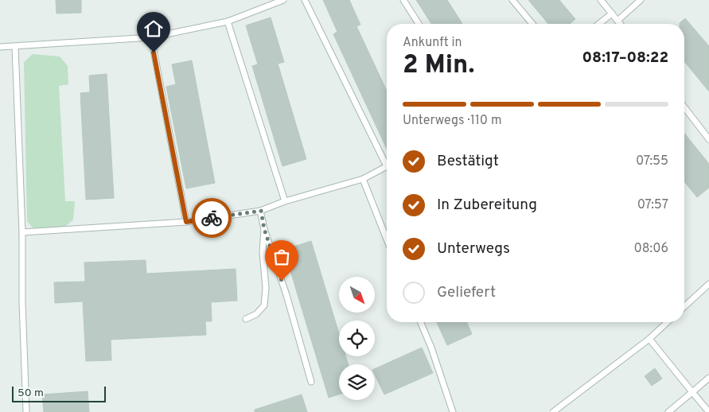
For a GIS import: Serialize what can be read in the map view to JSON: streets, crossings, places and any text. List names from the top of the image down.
{
  "scale_bar": "50 m",
  "north": "bottom right",
  "page": {
    "heading": ["2 Min.", "Ankunft in", "08:17–08:22"],
    "bar": "Unterwegs · 110 m",
    "list": [
      ["Bestätigt", "07:55"],
      ["In Zubereitung", "07:57"],
      ["Unterwegs", "08:06"],
      "Geliefert"
    ],
    "scale": "50 m"
  }
}
